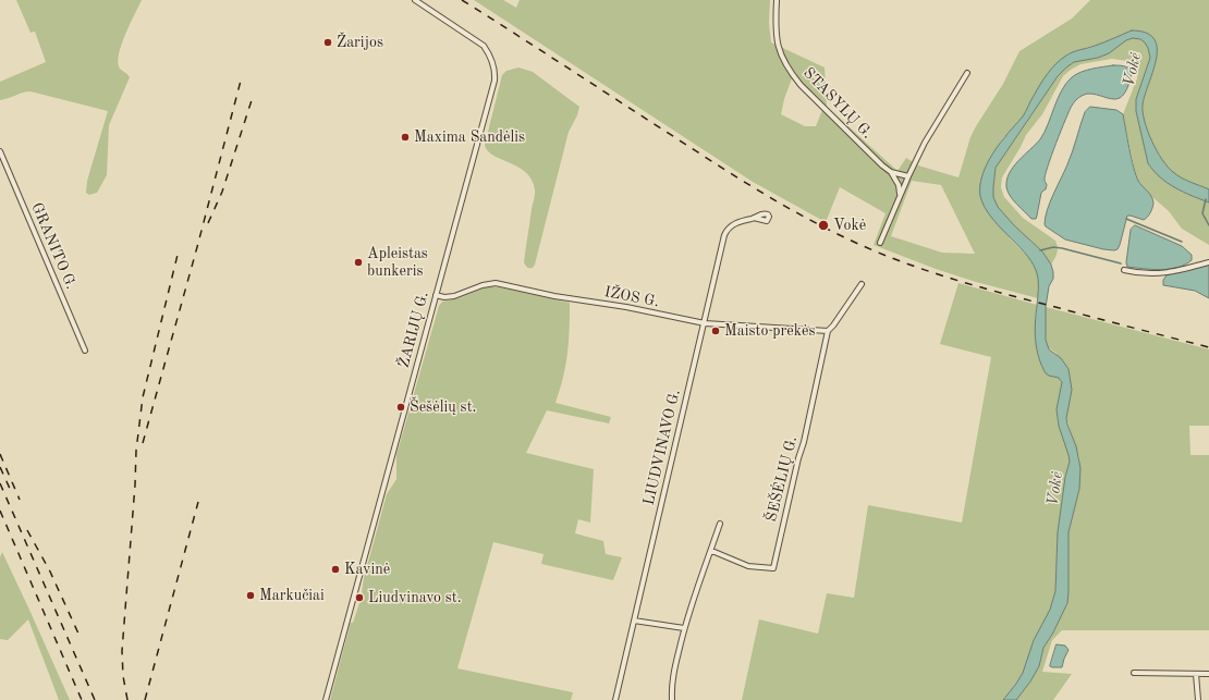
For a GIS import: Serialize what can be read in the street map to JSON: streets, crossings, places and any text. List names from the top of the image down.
{
  "streets": {
    "street": [
      "STASYLŲ G.",
      "GRANITO G.",
      "IŽOS G.",
      "ŽARIJŲ G.",
      "LIUDVINAVO G.",
      "ŠEŠĖLIŲ G."
    ]
  },
  "crossings": [
    ["IŽOS G.", "ŽARIJŲ G."],
    ["IŽOS G.", "LIUDVINAVO G."],
    ["IŽOS G.", "ŠEŠĖLIŲ G."]
  ],
  "water": ["Vokė"],
  "places": [
    "Žarijos",
    "Maxima Sandėlis",
    "Vokė",
    "Apleistas bunkeris",
    "Maisto prekės",
    "Šešėlių st.",
    "Kavinė",
    "Markučiai",
    "Liudvinavo st."
  ]
}
